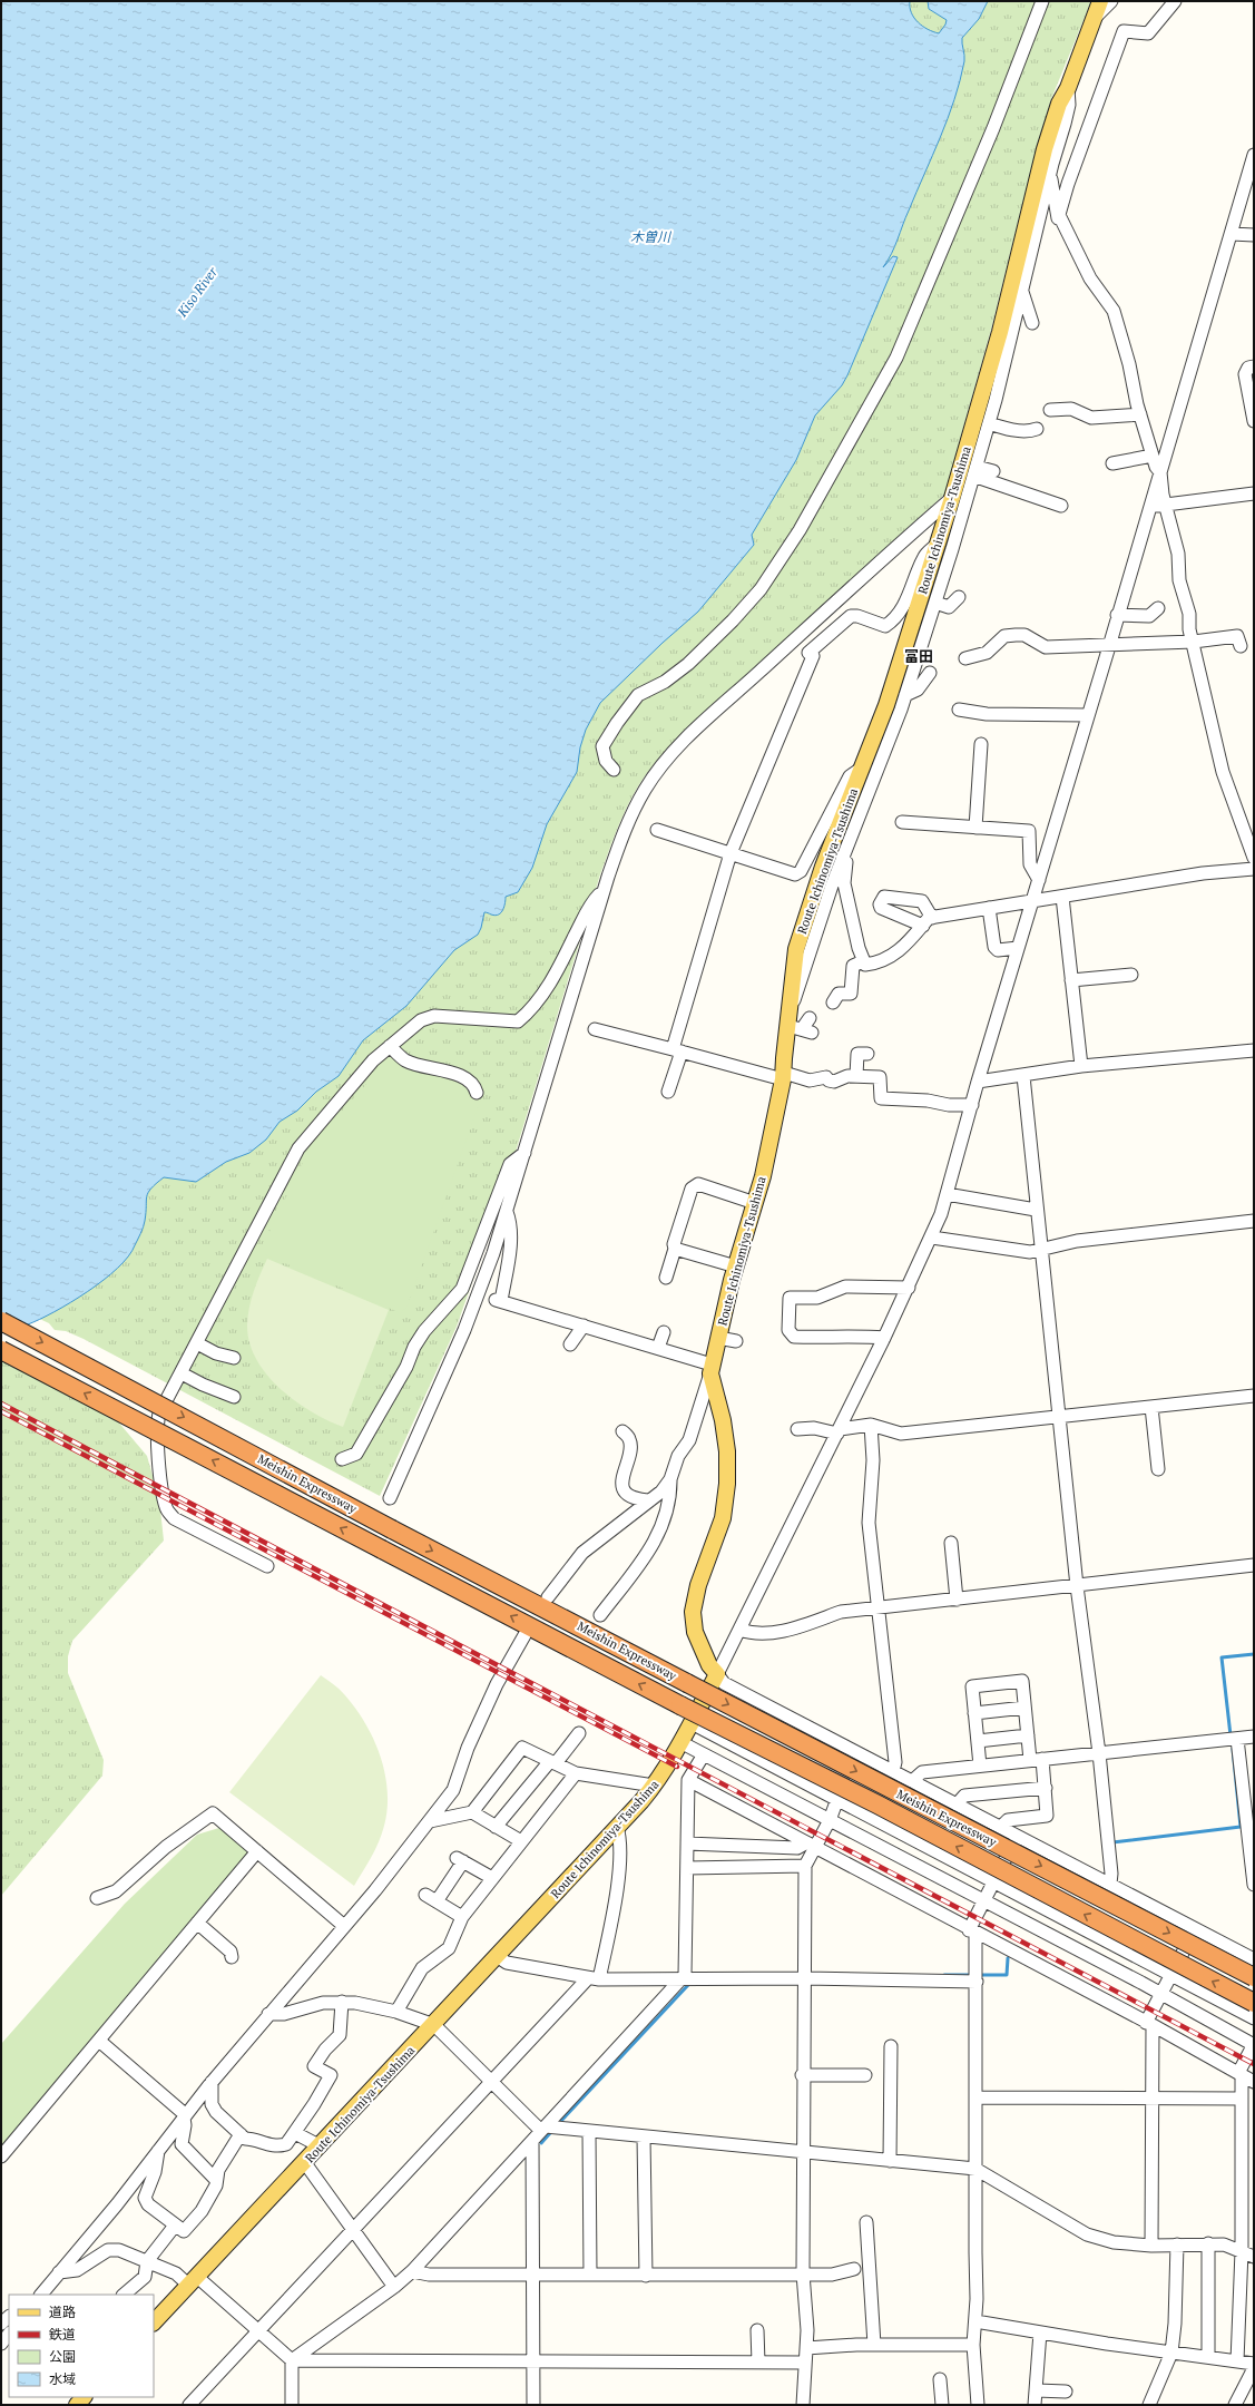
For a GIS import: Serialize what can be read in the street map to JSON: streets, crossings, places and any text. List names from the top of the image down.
{
  "streets": {
    "highway": ["Meishin Expressway"],
    "main road": ["Route Ichinomiya-Tsushima"]
  },
  "districts": ["冨田"],
  "water": ["木曽川", "Kiso River"],
  "legend": [
    "道路",
    "鉄道",
    "公園",
    "水域"
  ]
}
